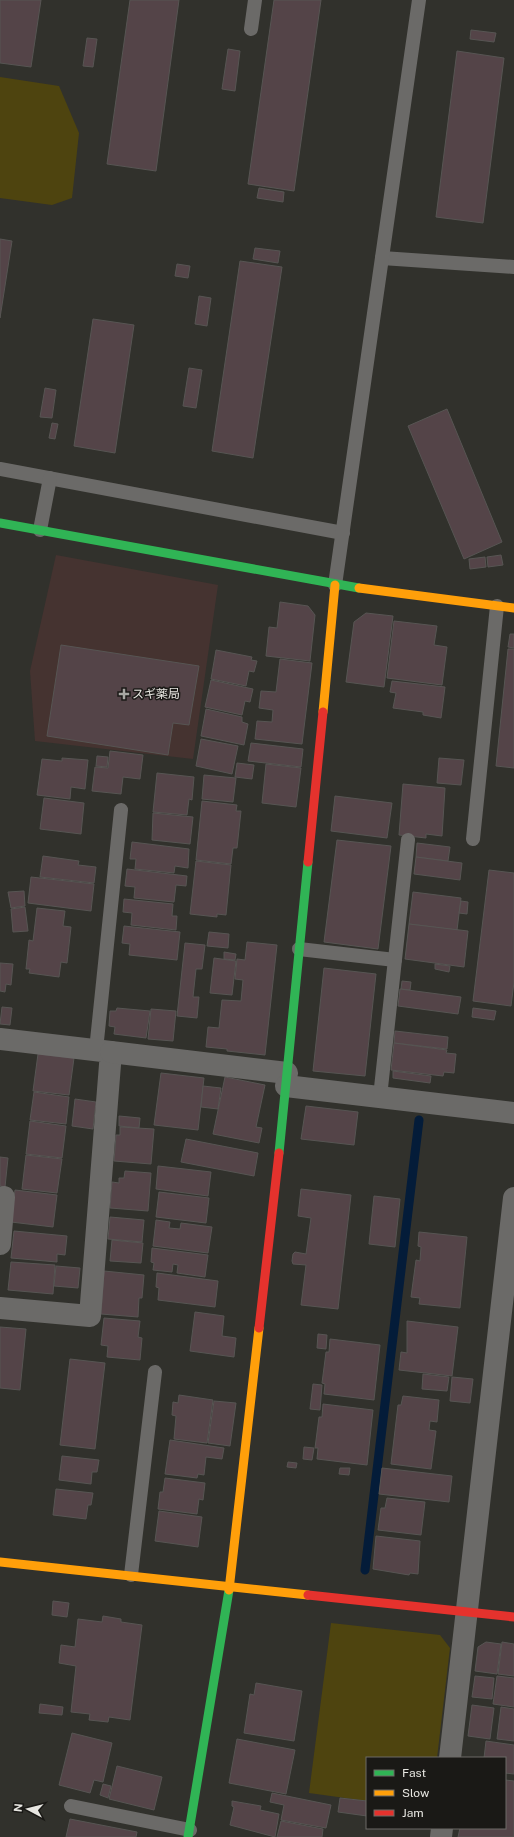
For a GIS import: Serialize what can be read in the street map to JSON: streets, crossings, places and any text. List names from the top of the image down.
{
  "places": {
    "health": ["スギ薬局"]
  },
  "legend": ["Fast", "Slow", "Jam"],
  "north": "left"
}
